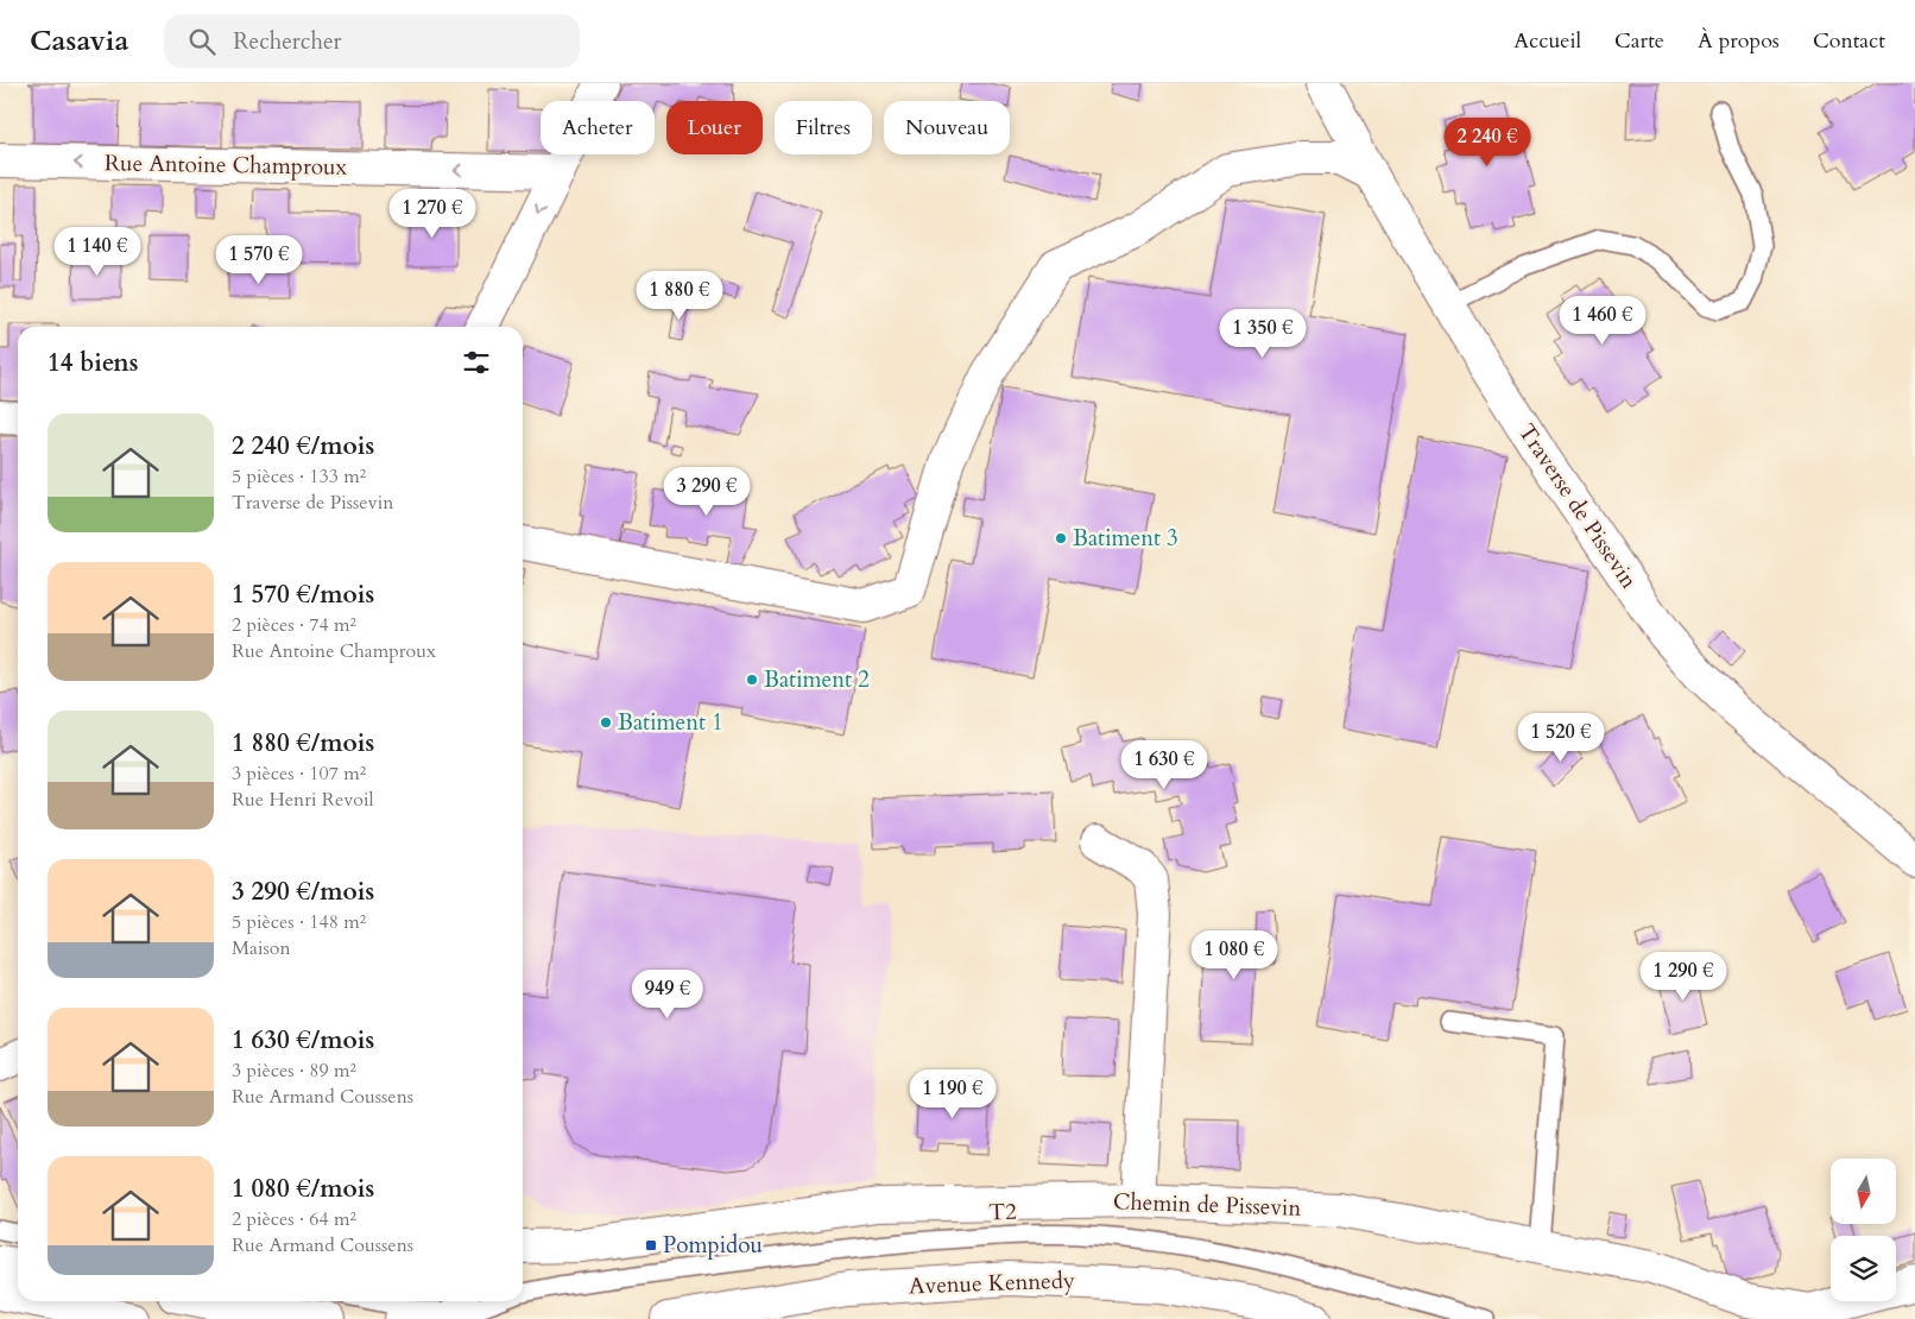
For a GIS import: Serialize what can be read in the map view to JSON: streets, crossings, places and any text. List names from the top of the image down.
{
  "streets": {
    "street": [
      "Rue Antoine Champroux",
      "Traverse de Pissevin",
      "Chemin de Pissevin",
      "Avenue Kennedy"
    ],
    "lane": ["T2"]
  },
  "one_way": ["Rue Antoine Champroux"],
  "places": {
    "other": ["Batiment 3", "Batiment 2", "Batiment 1"],
    "transit": ["Pompidou"]
  },
  "north": "bottom",
  "page": {
    "header": "Casavia",
    "search": "Rechercher",
    "nav": [
      "Accueil",
      "Carte",
      "À propos",
      "Contact"
    ],
    "chip": [
      "Acheter",
      "Louer",
      "Filtres",
      "Nouveau"
    ],
    "price": [
      "2 240 €",
      "1 270 €",
      "1 140 €",
      "1 570 €",
      "1 880 €",
      "1 460 €",
      "1 350 €",
      "3 290 €",
      "1 520 €",
      "1 630 €",
      "1 080 €",
      "1 290 €",
      "949 €",
      "1 190 €"
    ],
    "heading": "14 biens",
    "list": [
      {
        "name": "2 240 €/mois",
        "note": "5 pièces · 133 m² · Traverse de Pissevin"
      },
      {
        "name": "1 570 €/mois",
        "note": "2 pièces · 74 m² · Rue Antoine Champroux"
      },
      {
        "name": "1 880 €/mois",
        "note": "3 pièces · 107 m² · Rue Henri Revoil"
      },
      {
        "name": "3 290 €/mois",
        "note": "5 pièces · 148 m² · Maison"
      },
      {
        "name": "1 630 €/mois",
        "note": "3 pièces · 89 m² · Rue Armand Coussens"
      },
      {
        "name": "1 080 €/mois",
        "note": "2 pièces · 64 m² · Rue Armand Coussens"
      }
    ]
  }
}
